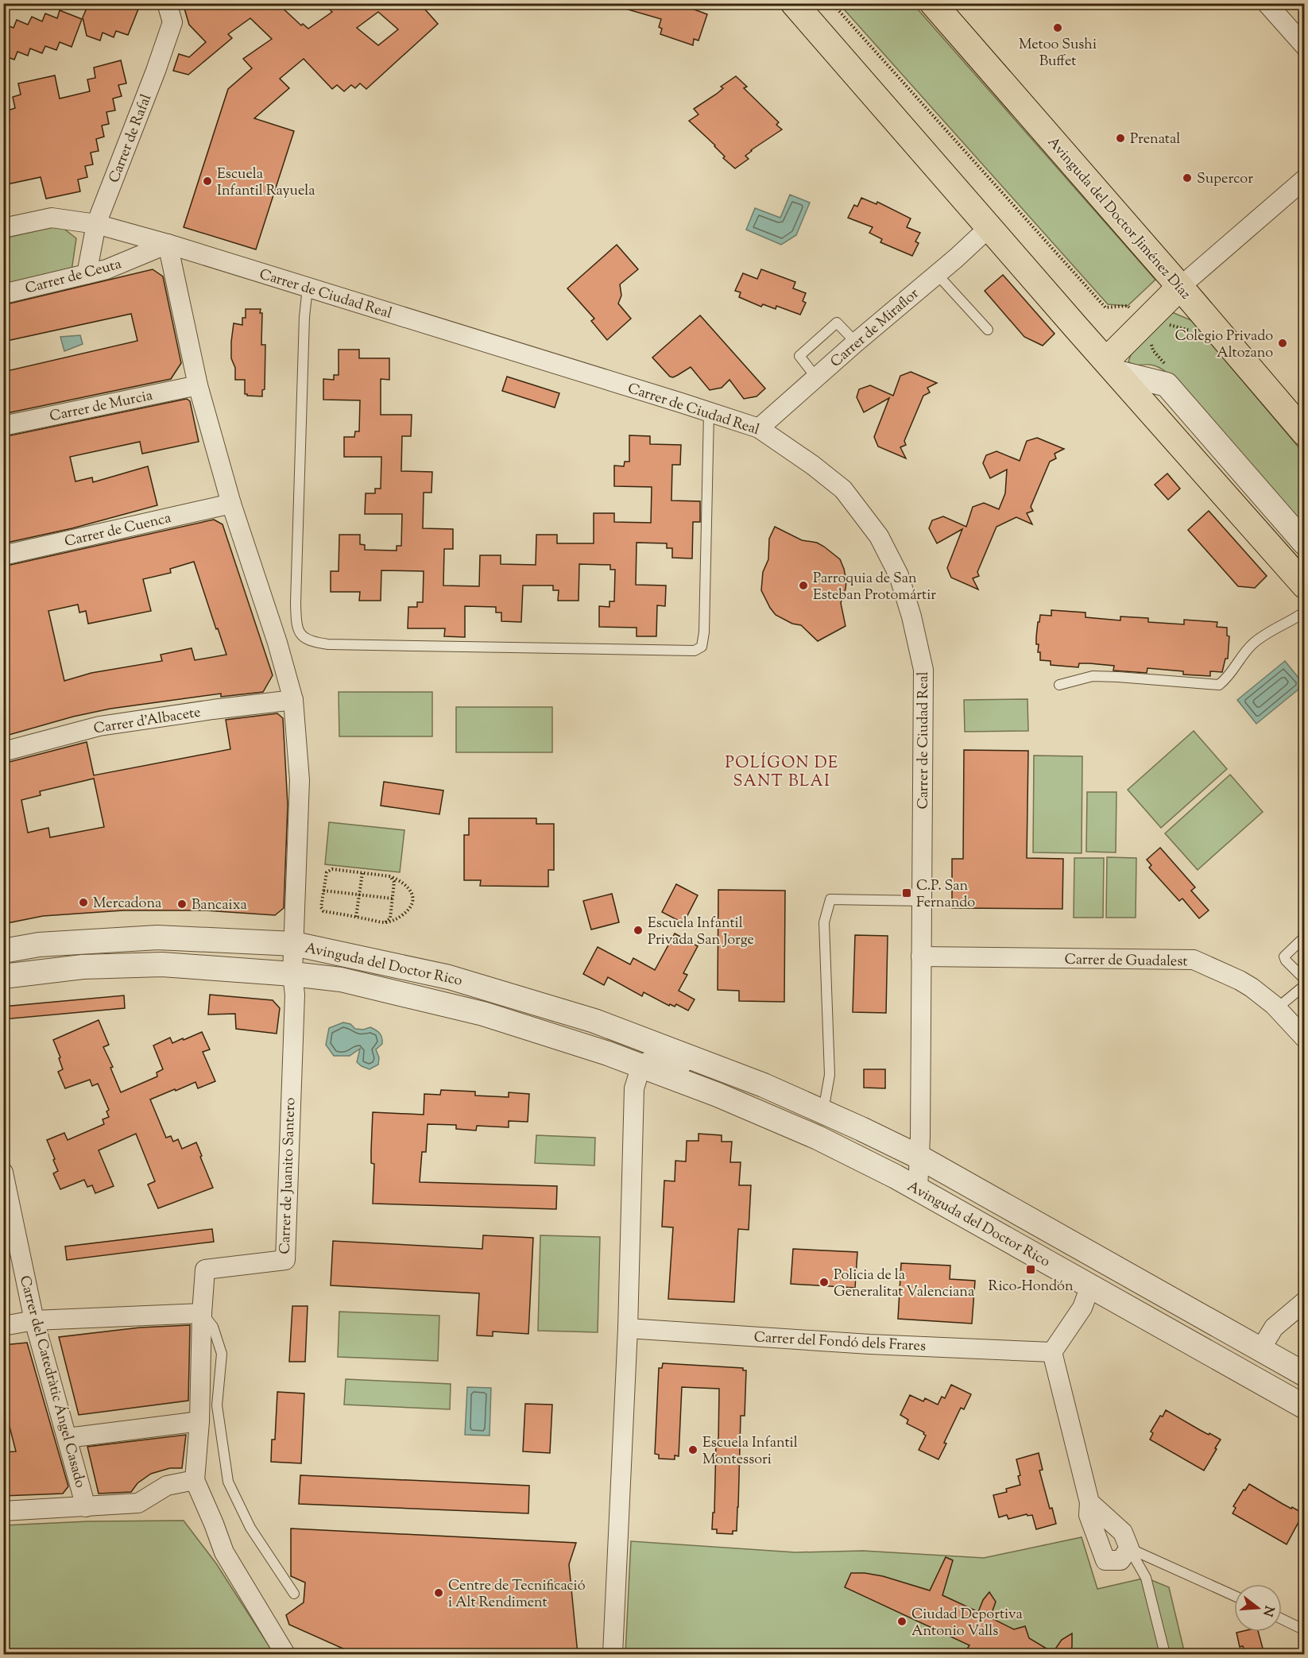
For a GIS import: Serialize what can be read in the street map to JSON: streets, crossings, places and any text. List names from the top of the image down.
{
  "streets": {
    "main road": ["Avinguda del Doctor Jiménez Díaz"],
    "street": [
      "Carrer de Rafal",
      "Carrer de Ceuta",
      "Carrer de Ciudad Real",
      "Carrer de Miraflor",
      "Carrer de Murcia",
      "Carrer de Cuenca",
      "Carrer d'Albacete",
      "Carrer de Guadalest",
      "Avinguda del Doctor Rico",
      "Carrer de Juanito Santero",
      "Carrer del Fondó dels Frares",
      "Carrer del Catedràtic Ángel Casado"
    ]
  },
  "crossings": [
    ["Carrer de Rafal", "Carrer de Ceuta"],
    ["Carrer de Rafal", "Carrer de Ciudad Real"],
    ["Carrer de Ceuta", "Carrer de Ciudad Real"],
    ["Carrer de Ceuta", "Carrer de Juanito Santero"],
    ["Carrer de Ciudad Real", "Carrer de Miraflor"],
    ["Carrer de Ciudad Real", "Carrer de Guadalest"],
    ["Carrer de Ciudad Real", "Avinguda del Doctor Rico"],
    ["Carrer de Ciudad Real", "Carrer de Juanito Santero"],
    ["Carrer de Murcia", "Carrer de Juanito Santero"],
    ["Carrer de Cuenca", "Carrer de Juanito Santero"],
    ["Carrer d'Albacete", "Carrer de Juanito Santero"],
    ["Avinguda del Doctor Rico", "Carrer de Juanito Santero"]
  ],
  "districts": ["POLÍGON DE SANT BLAI"],
  "places": {
    "other": [
      "Metoo Sushi Buffet",
      "Prenatal",
      "Supercor",
      "Escuela Infantil Rayuela",
      "Colegio Privado Altozano",
      "Parroquia de San Esteban Protomártir",
      "Mercadona",
      "Bancaixa",
      "Escuela Infantil Privada San Jorge",
      "Policia de la Generalitat Valenciana",
      "Escuela Infantil Montessori",
      "Centre de Tecnificació i Alt Rendiment",
      "Ciudad Deportiva Antonio Valls"
    ],
    "transit": ["C.P. San Fernando", "Rico-Hondón"]
  },
  "north": "right"
}
